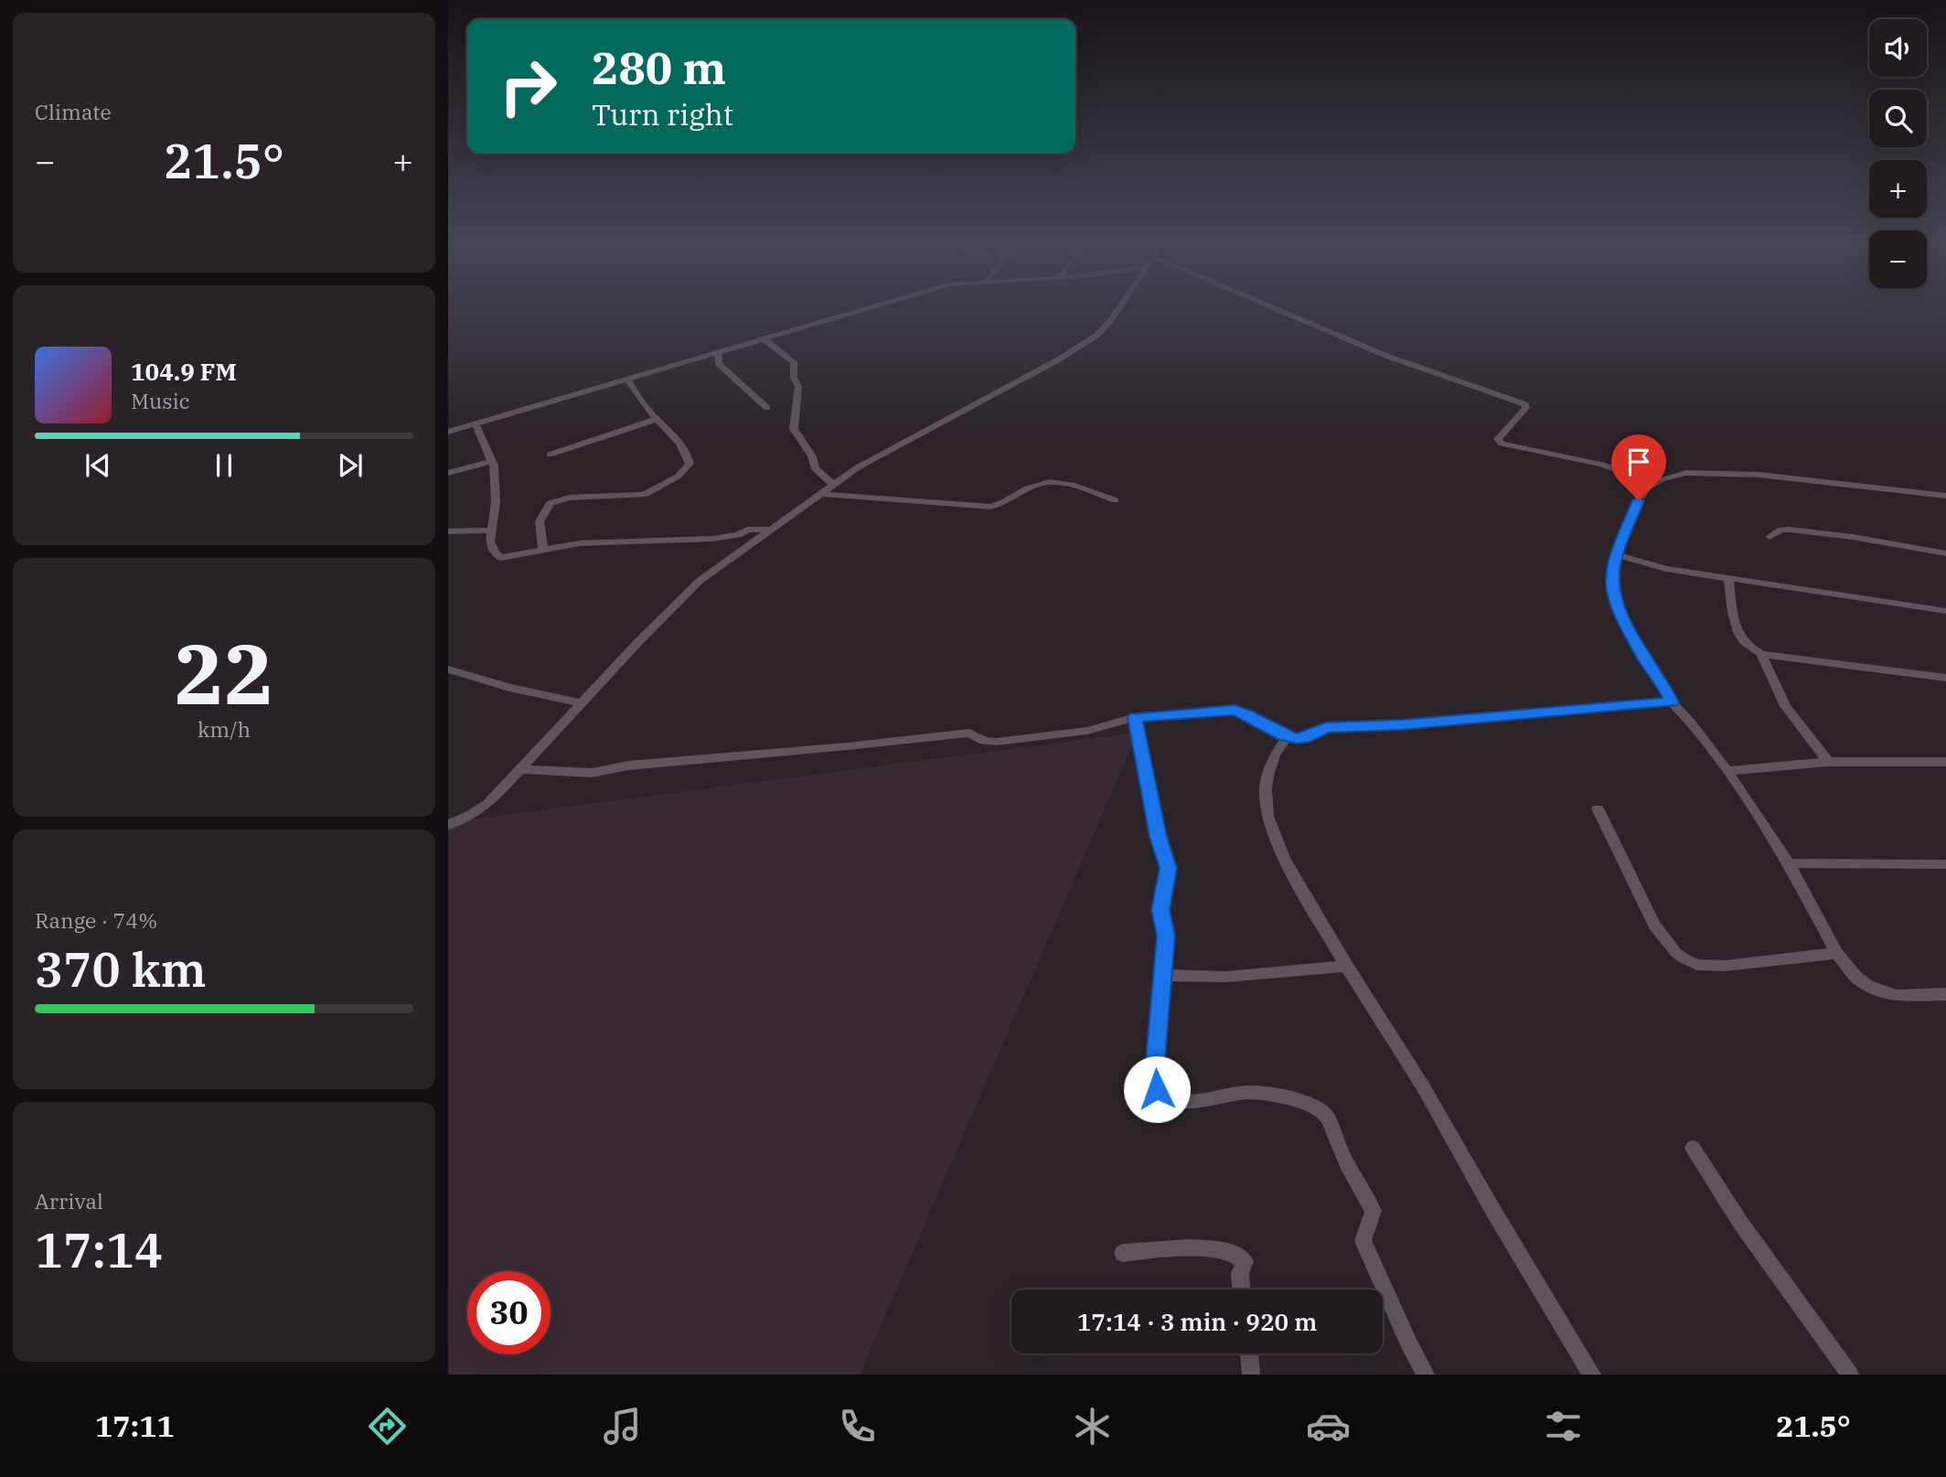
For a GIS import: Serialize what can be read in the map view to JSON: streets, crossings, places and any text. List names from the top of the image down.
{
  "page": {
    "tile": [
      "Climate",
      ["22", "km/h"],
      ["Range · 74%", "370 km"],
      ["Arrival", "17:14"]
    ],
    "map_buttons": ["+", "−"],
    "turn": ["280 m", "Turn right"],
    "heat": ["−", "21.5°", "+"],
    "song": ["104.9 FM", "Music"],
    "limit": "30",
    "trip": "17:14 · 3 min · 920 m",
    "tabs": ["17:11", "21.5°"]
  }
}
